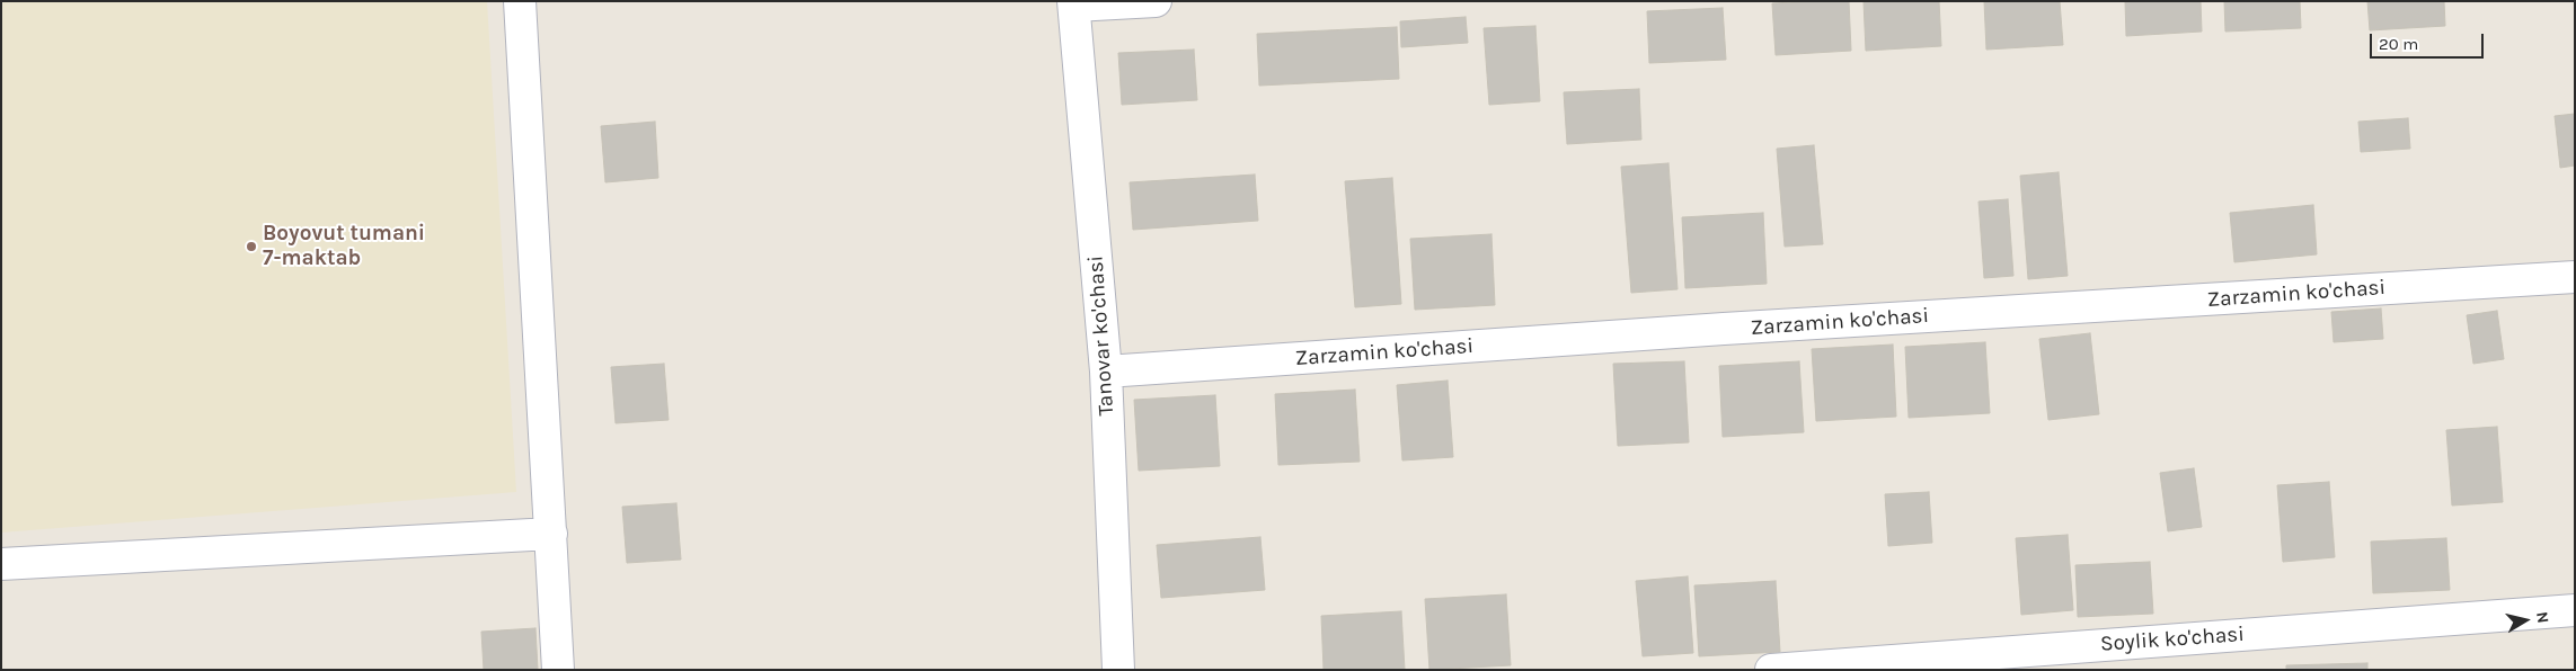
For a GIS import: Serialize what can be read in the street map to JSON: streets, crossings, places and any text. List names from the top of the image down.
{
  "streets": {
    "street": ["Zarzamin ko'chasi", "Tanovar ko'chasi", "Soylik ko'chasi"]
  },
  "crossings": [
    ["Zarzamin ko'chasi", "Tanovar ko'chasi"]
  ],
  "places": ["Boyovut tumani 7-maktab"],
  "scale_bar": "20 m",
  "north": "right"
}
